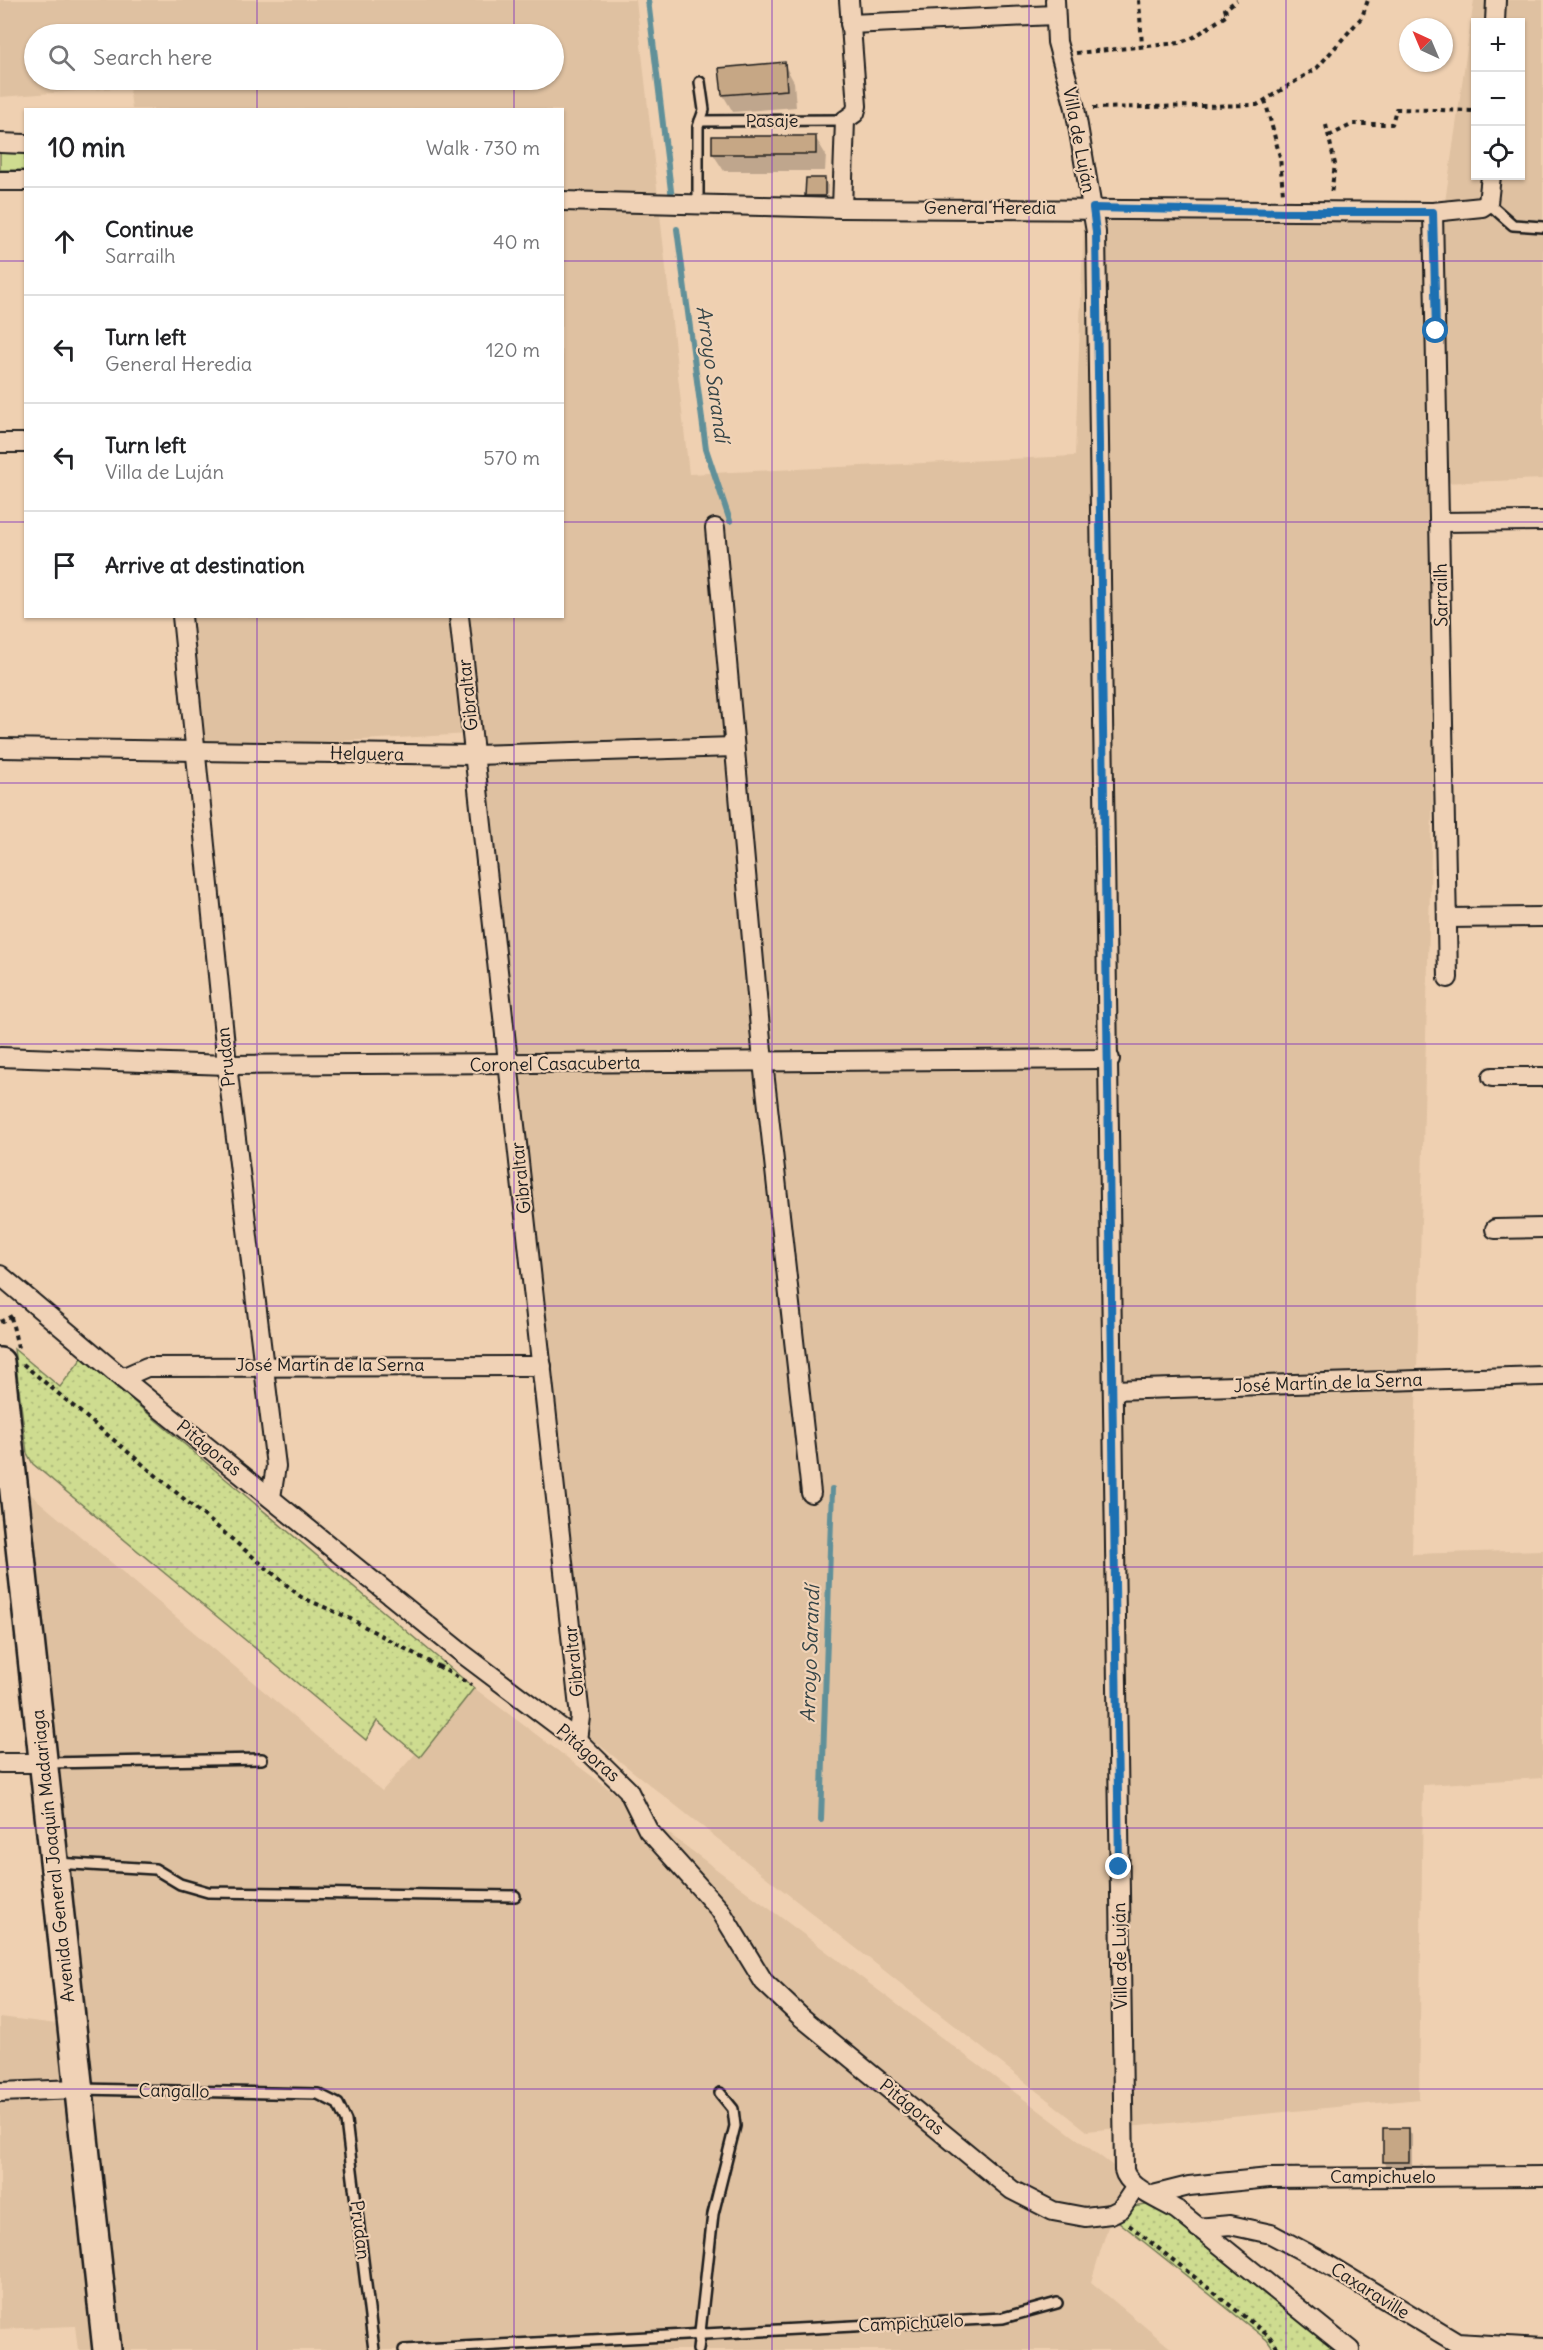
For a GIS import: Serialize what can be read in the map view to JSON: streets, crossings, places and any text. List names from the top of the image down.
{
  "streets": {
    "main road": ["Avenida General Joaquín Madariaga"],
    "street": [
      "Villa de Luján",
      "General Heredia",
      "Sarrailh",
      "Gibraltar",
      "Helguera",
      "Prudan",
      "Coronel Casacuberta",
      "José Martín de la Serna",
      "Pitágoras",
      "Cangallo",
      "Campichuelo",
      "Caxaraville"
    ],
    "lane": ["Pasaje"]
  },
  "crossings": [
    ["Villa de Luján", "General Heredia"],
    ["Villa de Luján", "Coronel Casacuberta"],
    ["Villa de Luján", "José Martín de la Serna"],
    ["Villa de Luján", "Pitágoras"],
    ["General Heredia", "Sarrailh"],
    ["Gibraltar", "Helguera"],
    ["Gibraltar", "Coronel Casacuberta"],
    ["Gibraltar", "José Martín de la Serna"],
    ["Gibraltar", "Pitágoras"],
    ["Helguera", "Prudan"],
    ["Prudan", "Coronel Casacuberta"],
    ["Prudan", "José Martín de la Serna"],
    ["Prudan", "Pitágoras"],
    ["Prudan", "Cangallo"],
    ["José Martín de la Serna", "Pitágoras"],
    ["Avenida General Joaquín Madariaga", "Cangallo"]
  ],
  "water": ["Arroyo Sarandí"],
  "north": "top left",
  "page": {
    "map_buttons": ["+", "−"],
    "search": "Search here",
    "heading": ["10 min", "Walk · 730 m"],
    "list": [
      ["Continue", "Sarrailh", "40 m"],
      ["Turn left", "General Heredia", "120 m"],
      ["Turn left", "Villa de Luján", "570 m"],
      "Arrive at destination"
    ]
  }
}
